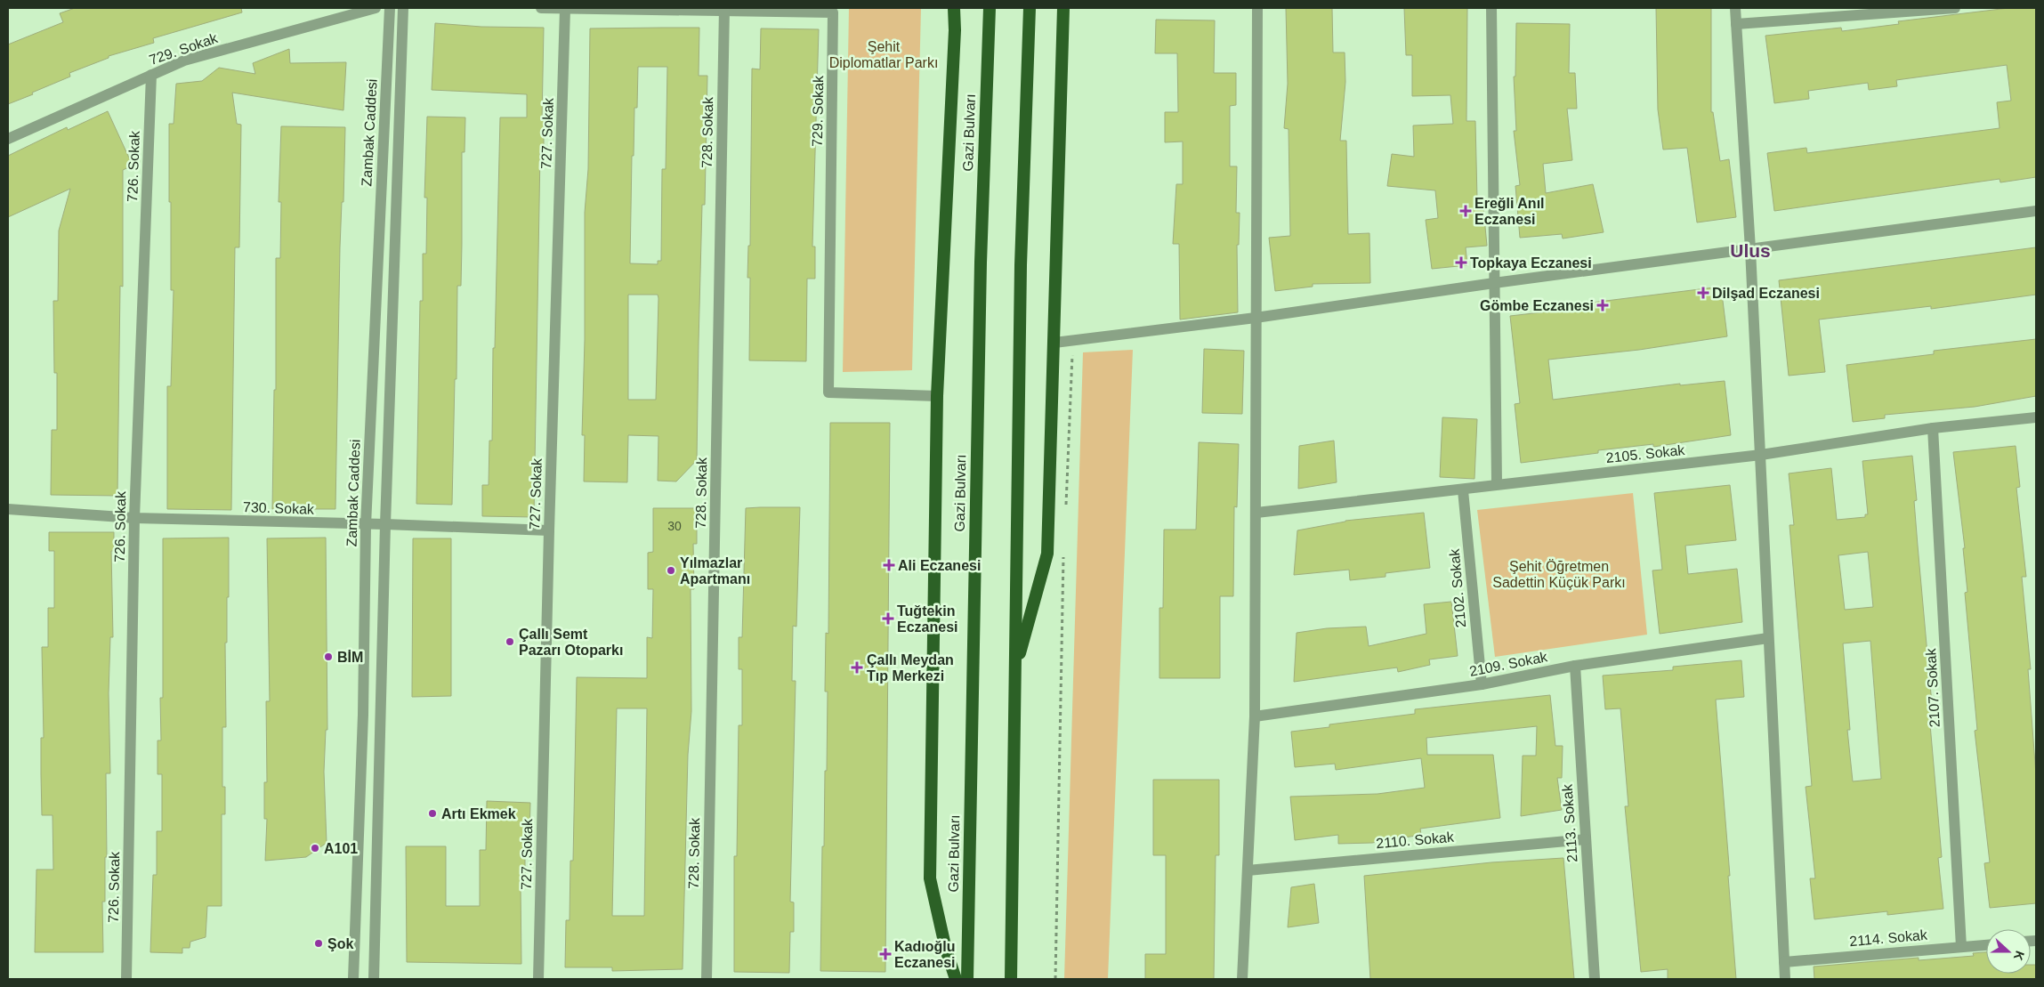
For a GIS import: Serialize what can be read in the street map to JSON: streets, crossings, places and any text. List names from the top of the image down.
{
  "streets": {
    "highway": ["Gazi Bulvarı"],
    "street": [
      "729. Sokak",
      "Zambak Caddesi",
      "728. Sokak",
      "727. Sokak",
      "726. Sokak",
      "2105. Sokak",
      "730. Sokak",
      "2102. Sokak",
      "2109. Sokak",
      "2107. Sokak",
      "2113. Sokak",
      "2110. Sokak",
      "2114. Sokak"
    ]
  },
  "crossings": [
    ["729. Sokak", "728. Sokak"],
    ["729. Sokak", "727. Sokak"],
    ["729. Sokak", "726. Sokak"],
    ["Zambak Caddesi", "730. Sokak"],
    ["727. Sokak", "730. Sokak"],
    ["726. Sokak", "730. Sokak"],
    ["2105. Sokak", "2102. Sokak"],
    ["2105. Sokak", "2107. Sokak"],
    ["2102. Sokak", "2109. Sokak"],
    ["2109. Sokak", "2113. Sokak"],
    ["2107. Sokak", "2114. Sokak"],
    ["2113. Sokak", "2110. Sokak"]
  ],
  "districts": ["Ulus"],
  "parks": ["Şehit Diplomatlar Parkı", "Şehit Öğretmen Sadettin Küçük Parkı"],
  "places": {
    "health": [
      "Ereğli Anıl Eczanesi",
      "Topkaya Eczanesi",
      "Dilşad Eczanesi",
      "Gömbe Eczanesi",
      "Ali Eczanesi",
      "Tuğtekin Eczanesi",
      "Çallı Meydan Tıp Merkezi",
      "Kadıoğlu Eczanesi"
    ],
    "other": [
      "Yılmazlar Apartmanı",
      "Çallı Semt Pazarı Otoparkı",
      "BİM",
      "Artı Ekmek",
      "A101",
      "Şok"
    ]
  },
  "house_numbers": ["30"],
  "north": "right"
}
